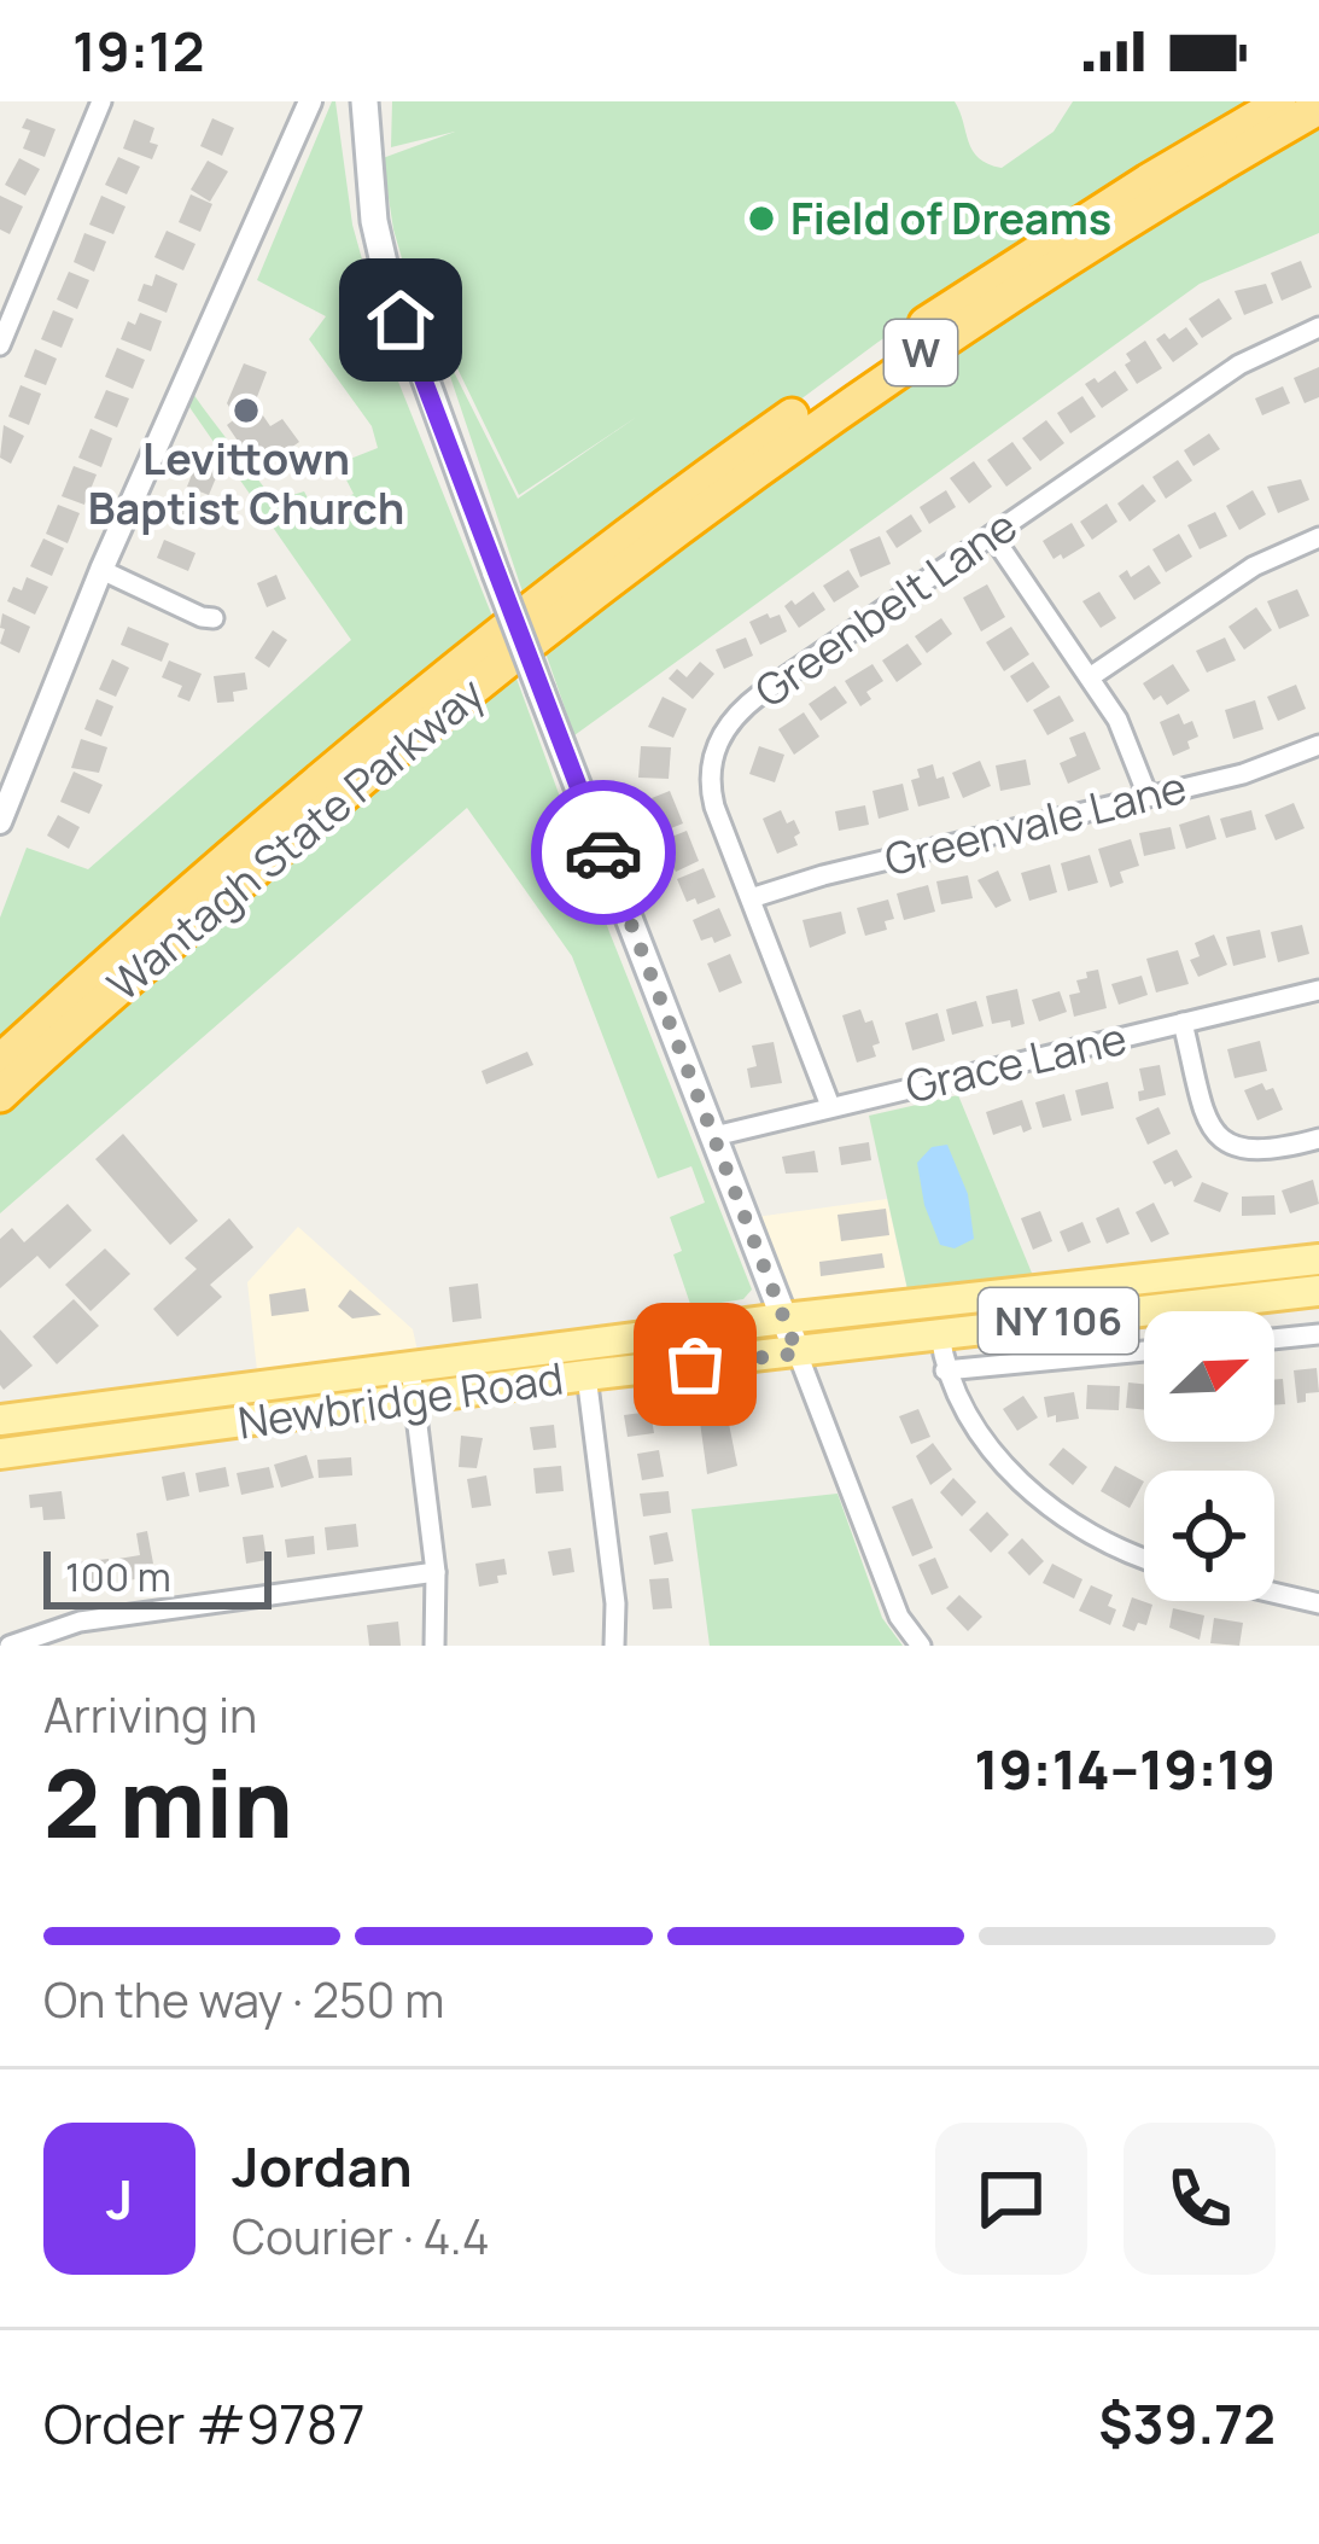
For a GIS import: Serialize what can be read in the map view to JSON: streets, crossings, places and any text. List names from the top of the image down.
{
  "streets": {
    "highway": ["W", "Wantagh State Parkway"],
    "main road": ["NY 106", "Newbridge Road"],
    "street": ["Greenbelt Lane", "Greenvale Lane", "Grace Lane"]
  },
  "crossings": [
    ["Greenbelt Lane", "Greenvale Lane"],
    ["Greenbelt Lane", "Grace Lane"]
  ],
  "places": ["Field of Dreams", "Levittown Baptist Church"],
  "scale_bar": "100 m",
  "north": "top right",
  "page": {
    "status": "19:12",
    "scale": "100 m",
    "heading": ["2 min", "Arriving in", "19:14–19:19"],
    "panel": [
      "Jordan",
      "Courier · 4.4",
      "Order #9787",
      "$39.72"
    ],
    "bar": "On the way · 250 m",
    "round": "J"
  }
}
